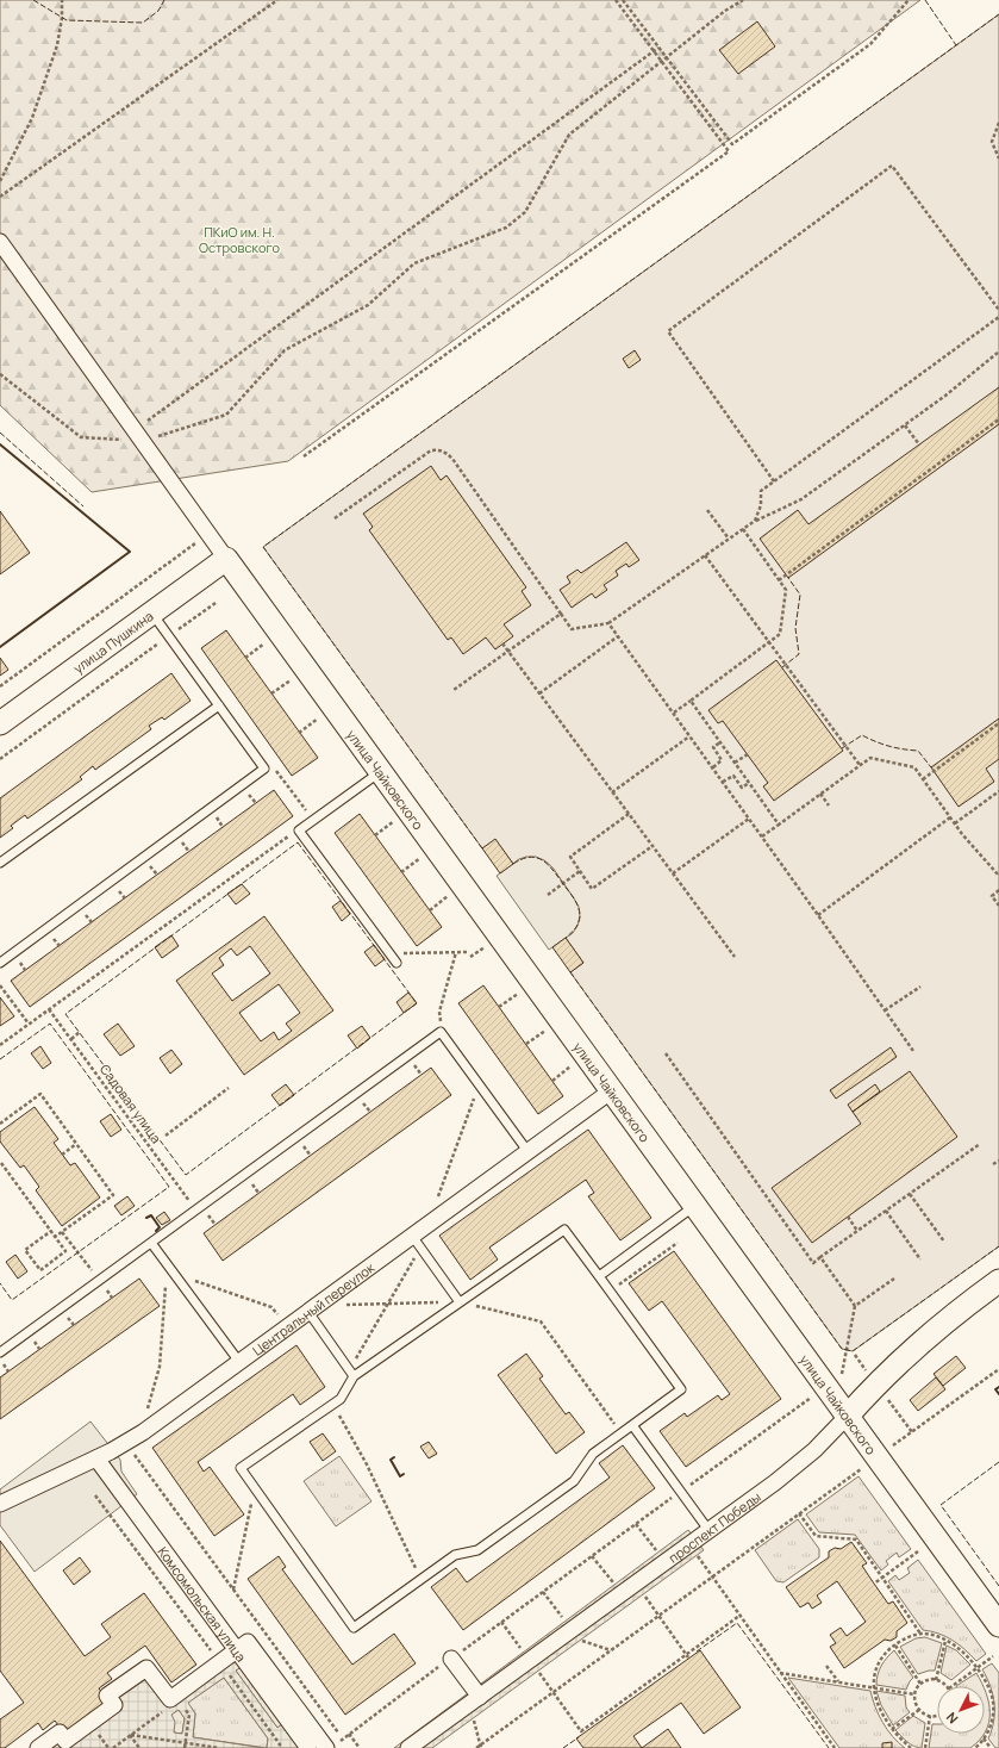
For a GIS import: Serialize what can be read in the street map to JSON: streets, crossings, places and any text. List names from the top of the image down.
{
  "streets": {
    "main road": ["улица Пушкина", "улица Чайковского", "проспект Победы"],
    "street": ["Центральный переулок", "Комсомольская улица"],
    "path": ["Садовая улица"]
  },
  "crossings": [
    ["улица Пушкина", "улица Чайковского"],
    ["улица Чайковского", "Центральный переулок"],
    ["улица Чайковского", "проспект Победы"],
    ["Центральный переулок", "Комсомольская улица"]
  ],
  "parks": ["ПКиО им. Н. Островского"],
  "north": "bottom left"
}
